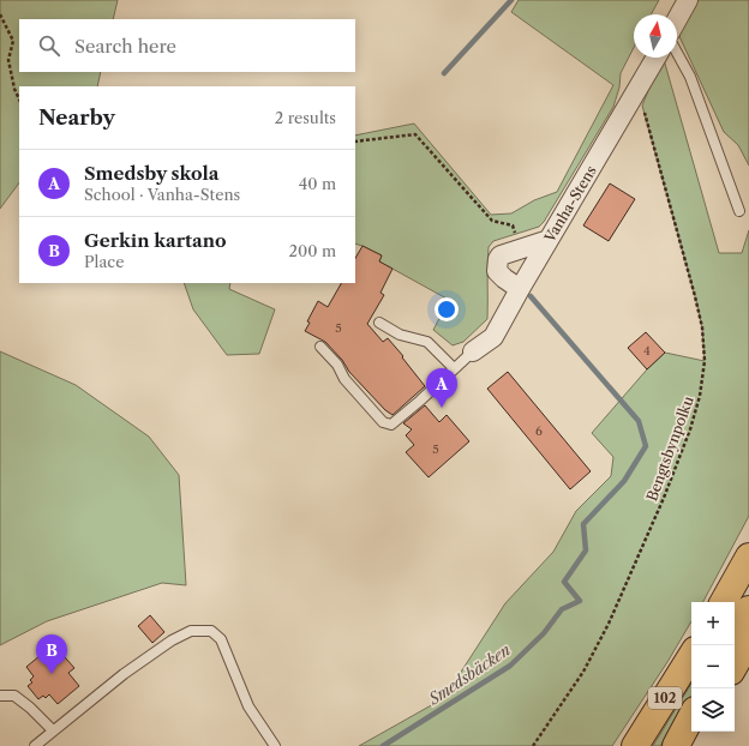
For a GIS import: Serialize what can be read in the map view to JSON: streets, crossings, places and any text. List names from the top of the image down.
{
  "streets": {
    "highway": ["102"],
    "street": ["Vanha-Stens"],
    "path": ["Bengtsbynpolku"]
  },
  "water": ["Smedsbäcken"],
  "house_numbers": [
    "5",
    "4",
    "6",
    "5"
  ],
  "north": "top",
  "page": {
    "search": "Search here",
    "heading": ["Nearby", "2 results"],
    "list": [
      {
        "mark": "A",
        "name": "Smedsby skola",
        "note": "School · Vanha-Stens",
        "value": "40 m"
      },
      {
        "mark": "B",
        "name": "Gerkin kartano",
        "note": "Place",
        "value": "200 m"
      }
    ],
    "pins": ["A", "B"],
    "map_buttons": ["+", "−"]
  }
}
